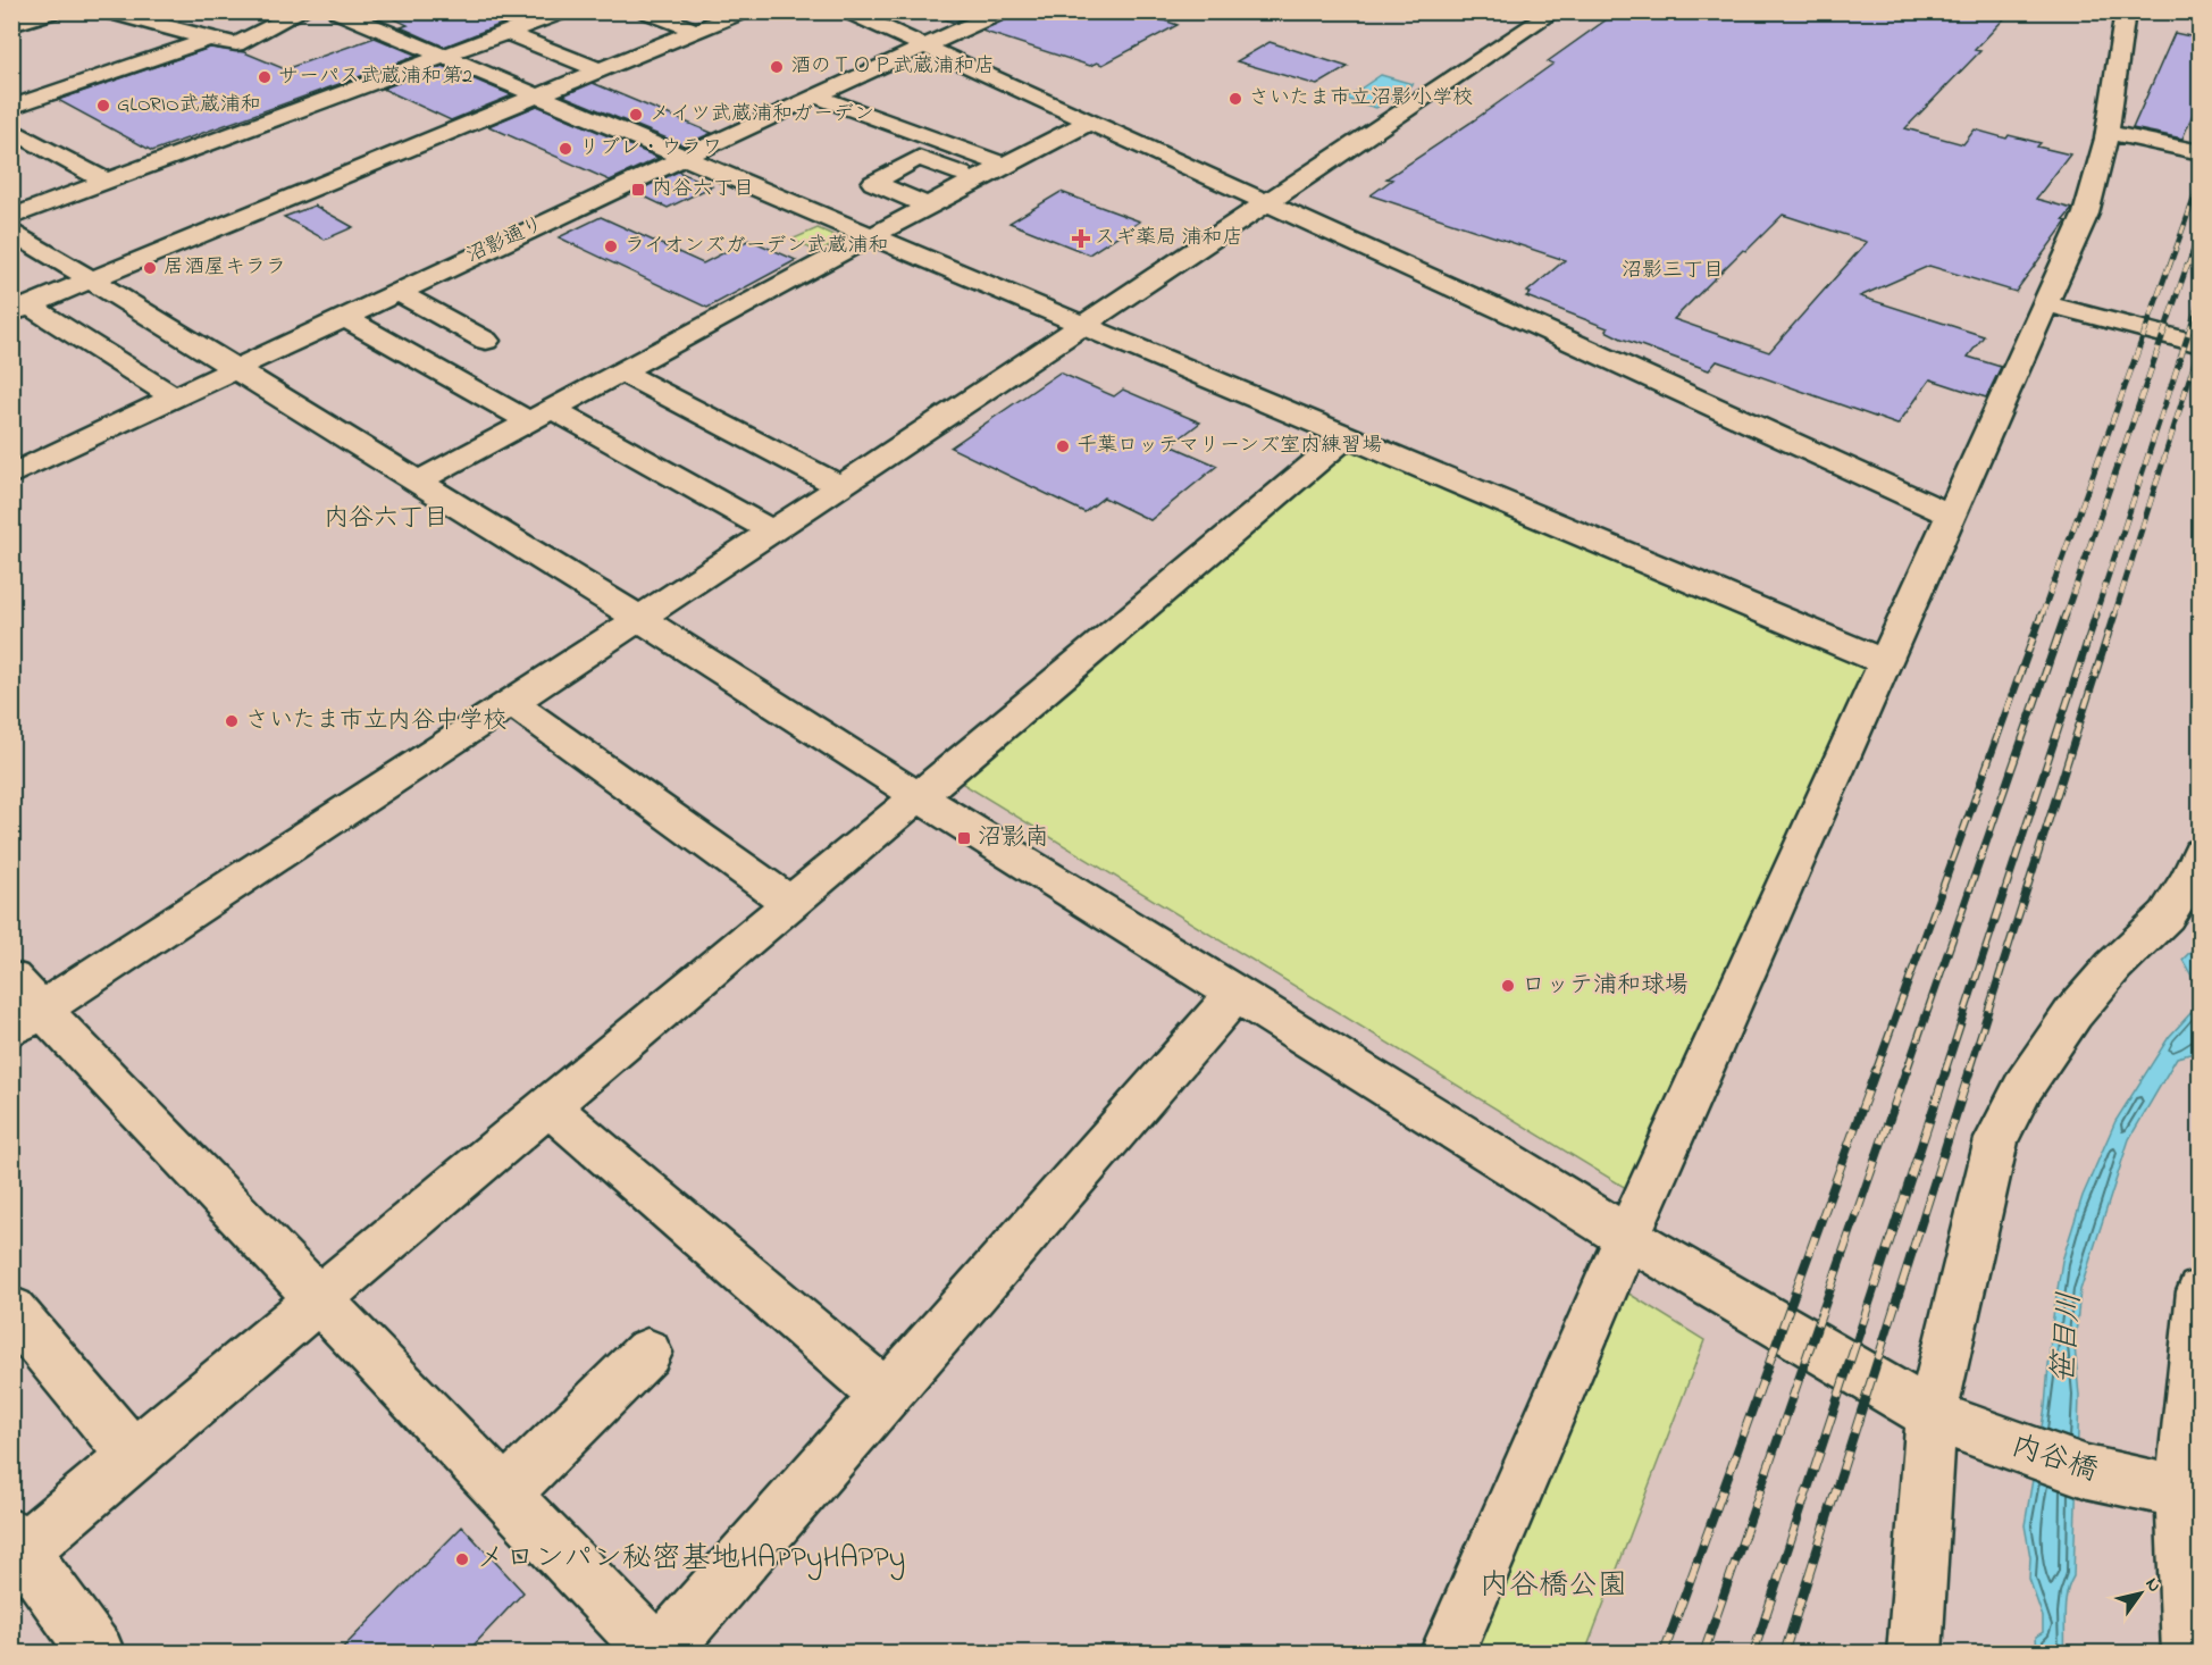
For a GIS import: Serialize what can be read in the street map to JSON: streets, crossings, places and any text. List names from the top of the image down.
{
  "streets": {
    "street": ["沼影通り", "内谷橋"]
  },
  "crossings": [
    ["沼影通り", "内谷橋"]
  ],
  "districts": ["沼影三丁目", "内谷六丁目"],
  "water": ["笹目川"],
  "parks": ["内谷橋公園"],
  "places": {
    "other": [
      "酒のＴＯＰ武蔵浦和店",
      "サーパス武蔵浦和第2",
      "さいたま市立沼影小学校",
      "GLORIO武蔵浦和",
      "メイツ武蔵浦和ガーデン",
      "リブレ・ウラワ",
      "ライオンズガーデン武蔵浦和",
      "居酒屋キララ",
      "千葉ロッテマリーンズ室内練習場",
      "さいたま市立内谷中学校",
      "ロッテ浦和球場",
      "メロンパン秘密基地HAPPyHAPPy"
    ],
    "transit": ["内谷六丁目", "沼影南"],
    "health": ["スギ薬局 浦和店"]
  },
  "north": "top right"
}
